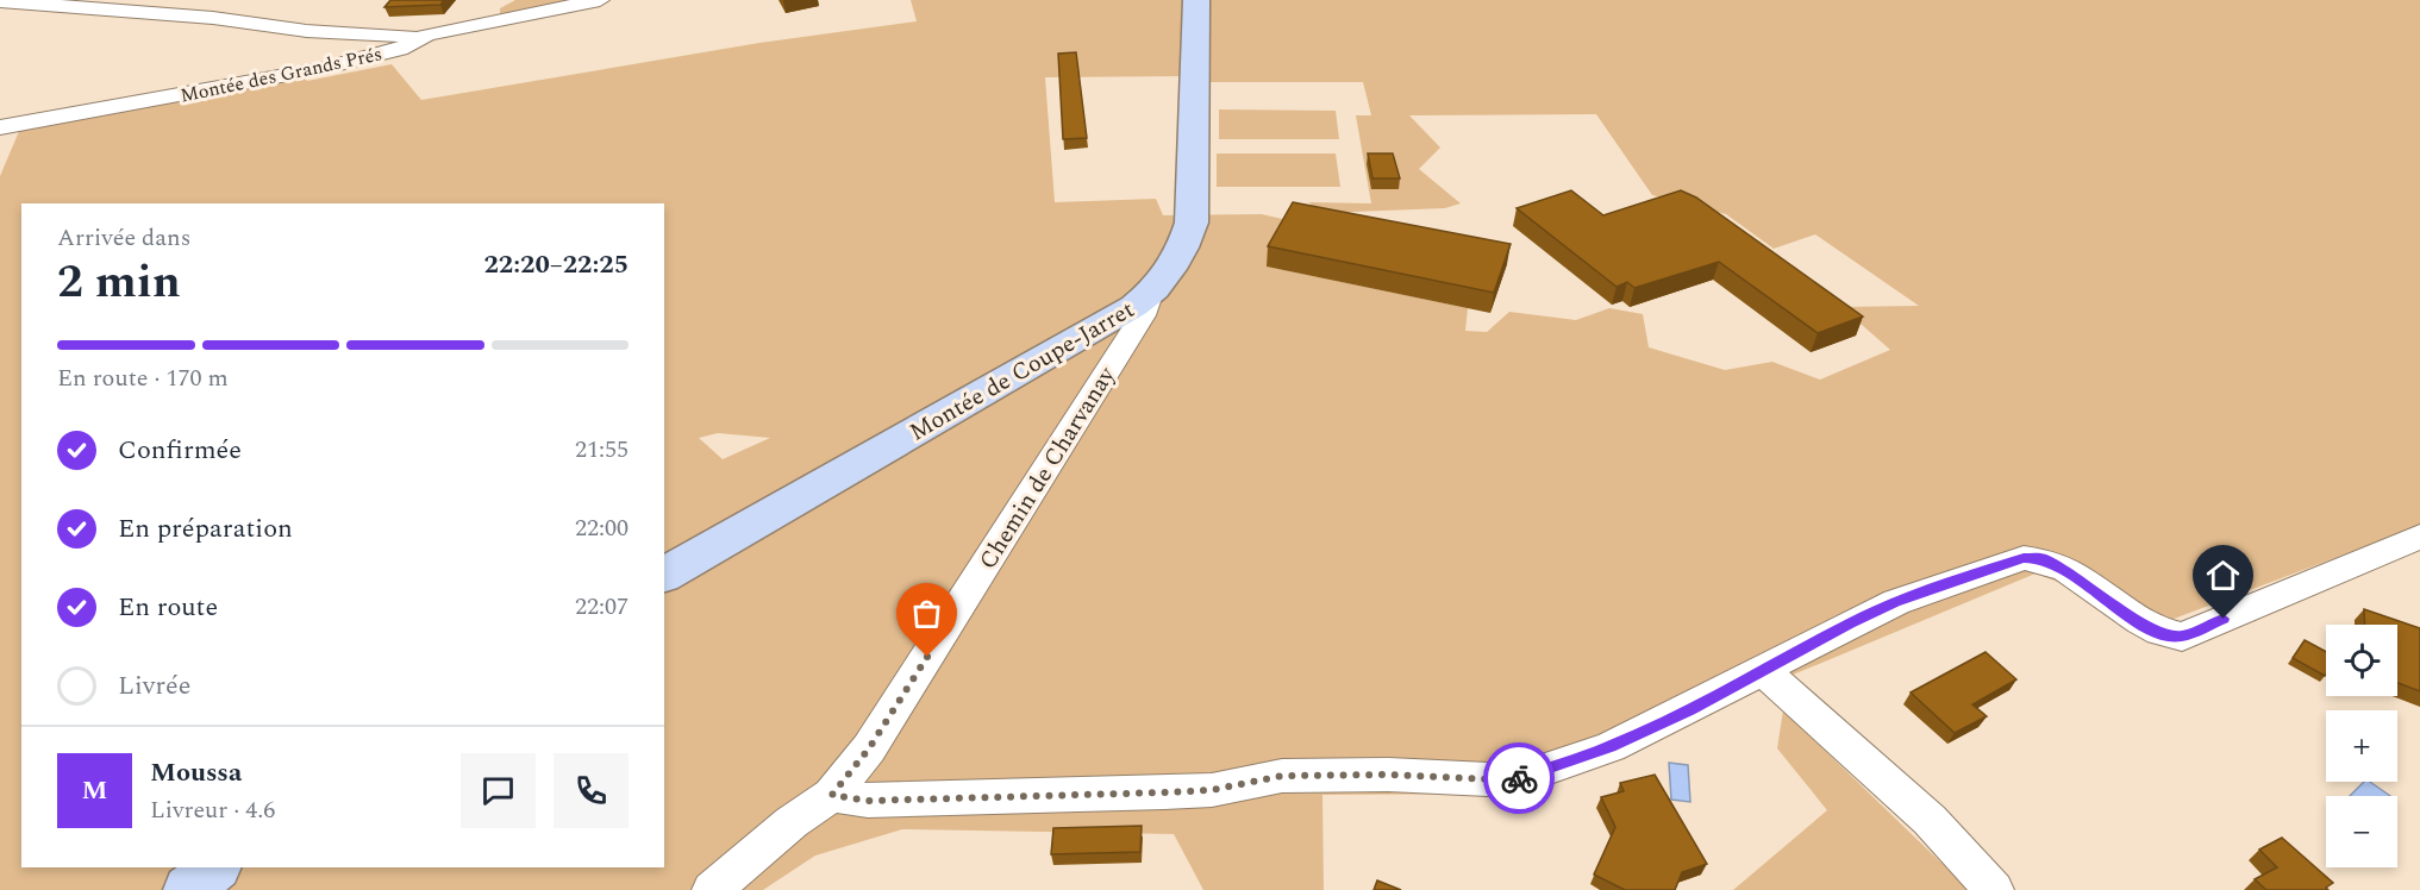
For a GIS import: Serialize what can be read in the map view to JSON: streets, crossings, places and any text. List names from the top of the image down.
{
  "streets": {
    "main road": ["Montée de Coupe-Jarret"],
    "street": ["Montée des Grands Prés", "Chemin de Charvanay"]
  },
  "crossings": [
    ["Montée de Coupe-Jarret", "Chemin de Charvanay"]
  ],
  "page": {
    "heading": ["2 min", "Arrivée dans", "22:20–22:25"],
    "panel": ["Moussa", "Livreur · 4.6"],
    "bar": "En route · 170 m",
    "list": [
      ["Confirmée", "21:55"],
      ["En préparation", "22:00"],
      ["En route", "22:07"],
      "Livrée"
    ],
    "map_buttons": ["+", "−"],
    "round": "M"
  }
}
